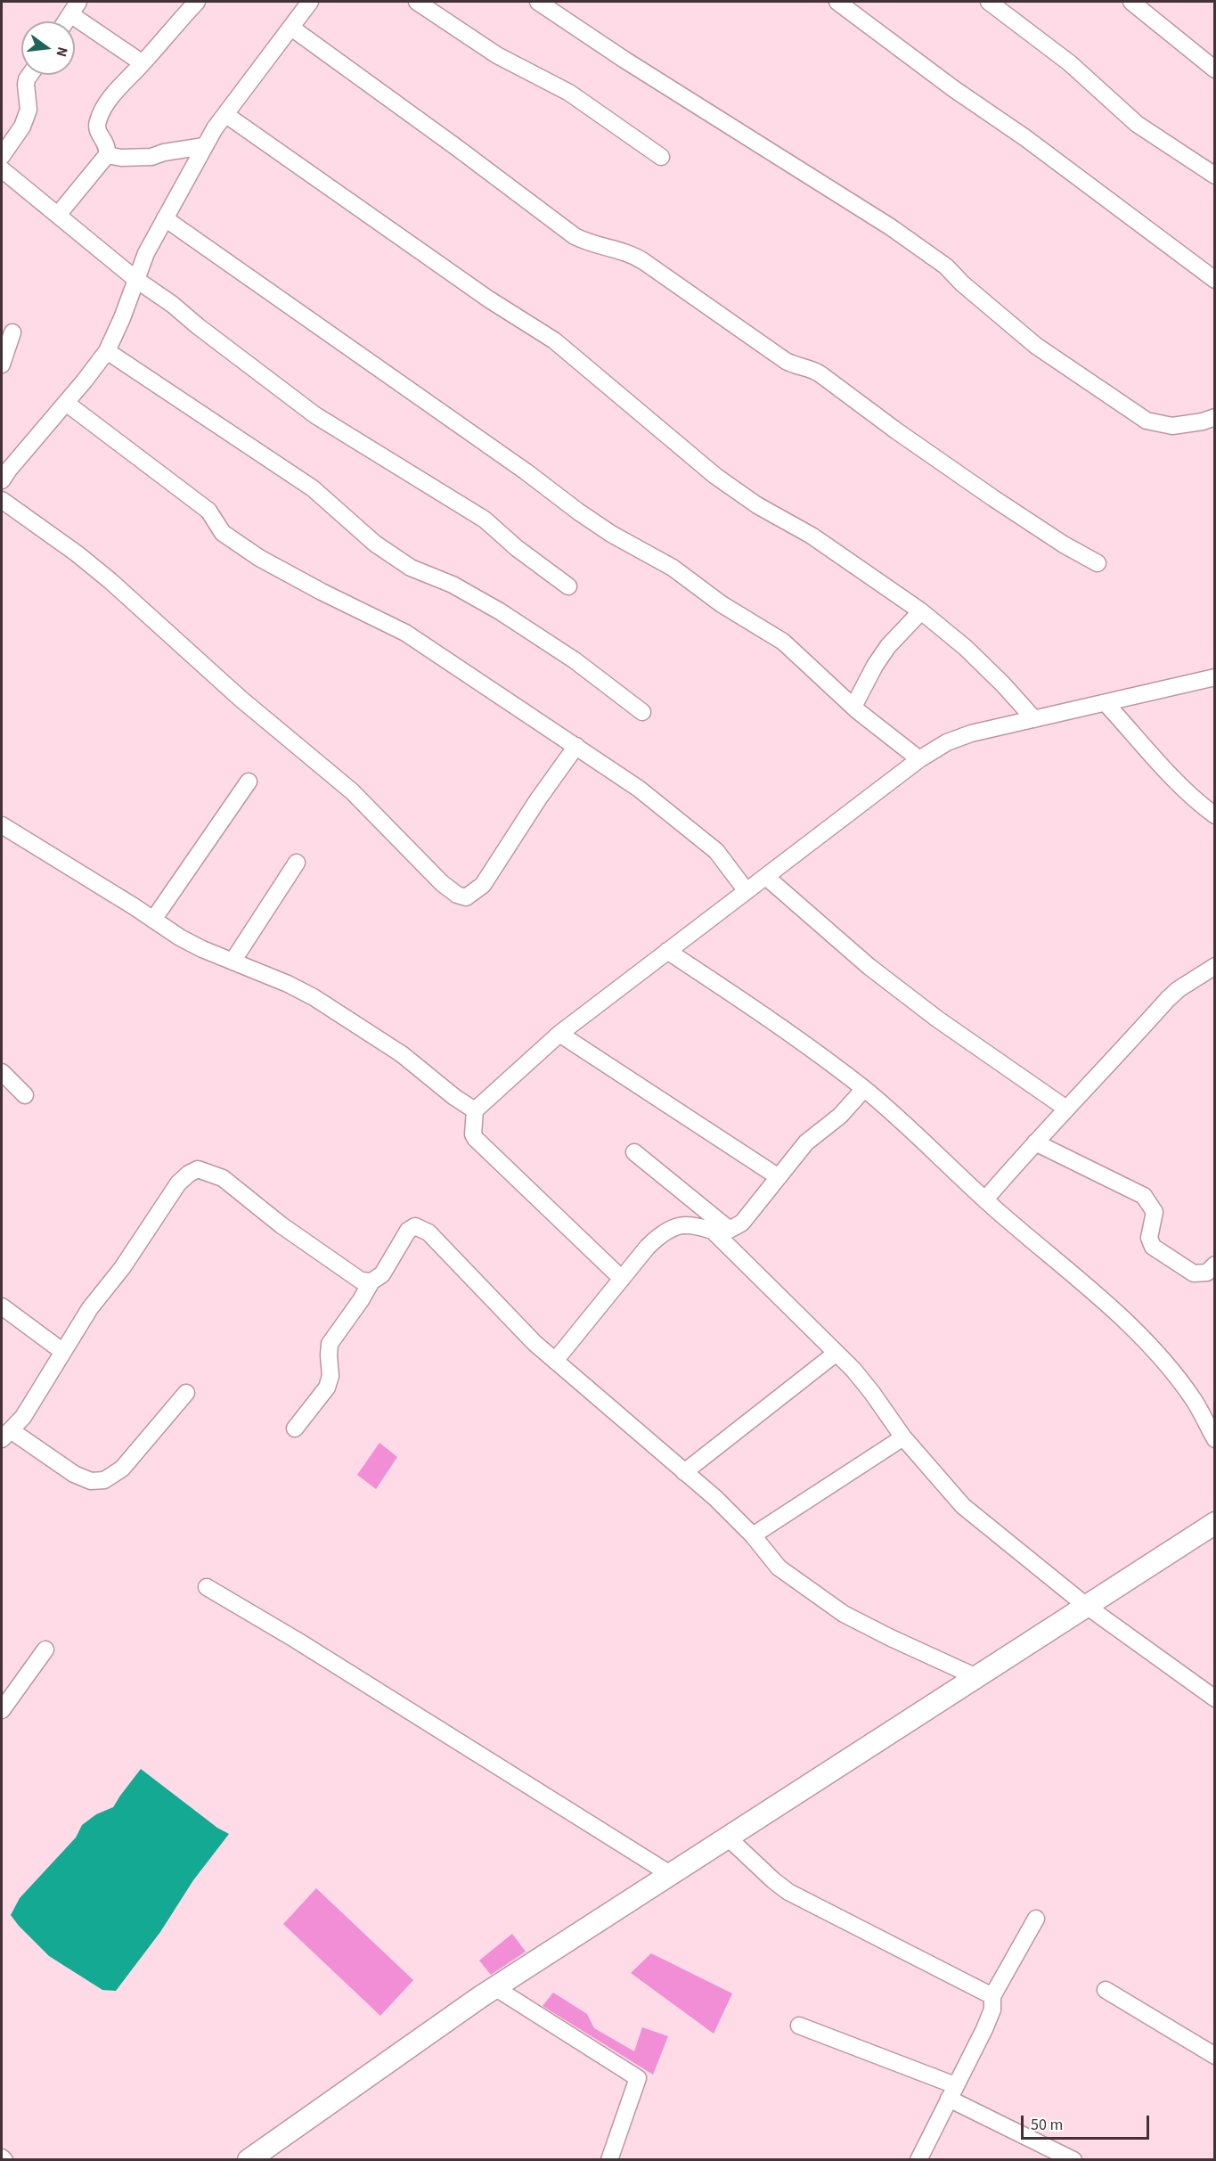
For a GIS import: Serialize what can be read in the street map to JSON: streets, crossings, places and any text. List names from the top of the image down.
{
  "scale_bar": "50 m",
  "north": "right"
}
